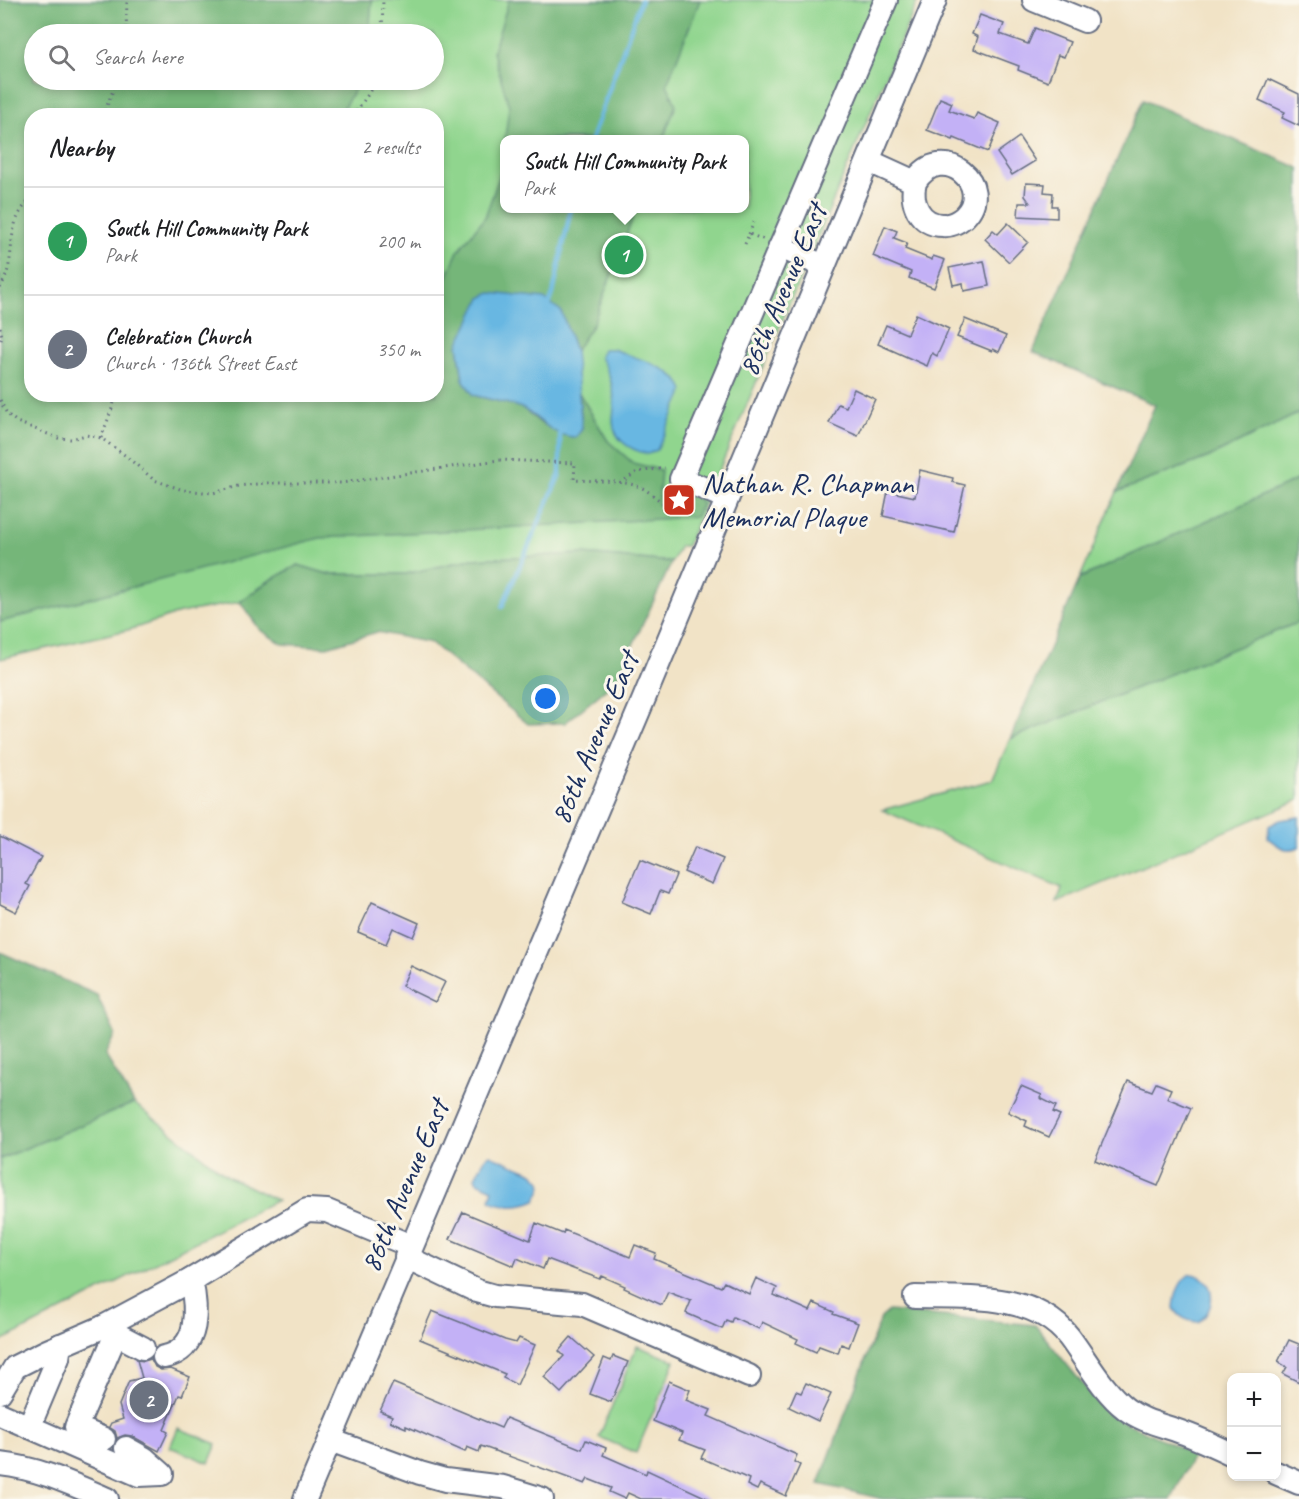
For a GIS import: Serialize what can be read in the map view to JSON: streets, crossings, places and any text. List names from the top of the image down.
{
  "streets": {
    "street": ["86th Avenue East"]
  },
  "places": {
    "place": ["Nathan R. Chapman Memorial Plaque"]
  },
  "page": {
    "search": "Search here",
    "heading": ["Nearby", "2 results"],
    "popup": ["South Hill Community Park", "Park"],
    "list": [
      {
        "mark": "1",
        "name": "South Hill Community Park",
        "note": "Park",
        "value": "200 m"
      },
      {
        "mark": "2",
        "name": "Celebration Church",
        "note": "Church · 136th Street East",
        "value": "350 m"
      }
    ],
    "pins": ["1", "2"],
    "map_buttons": ["+", "−"]
  }
}
